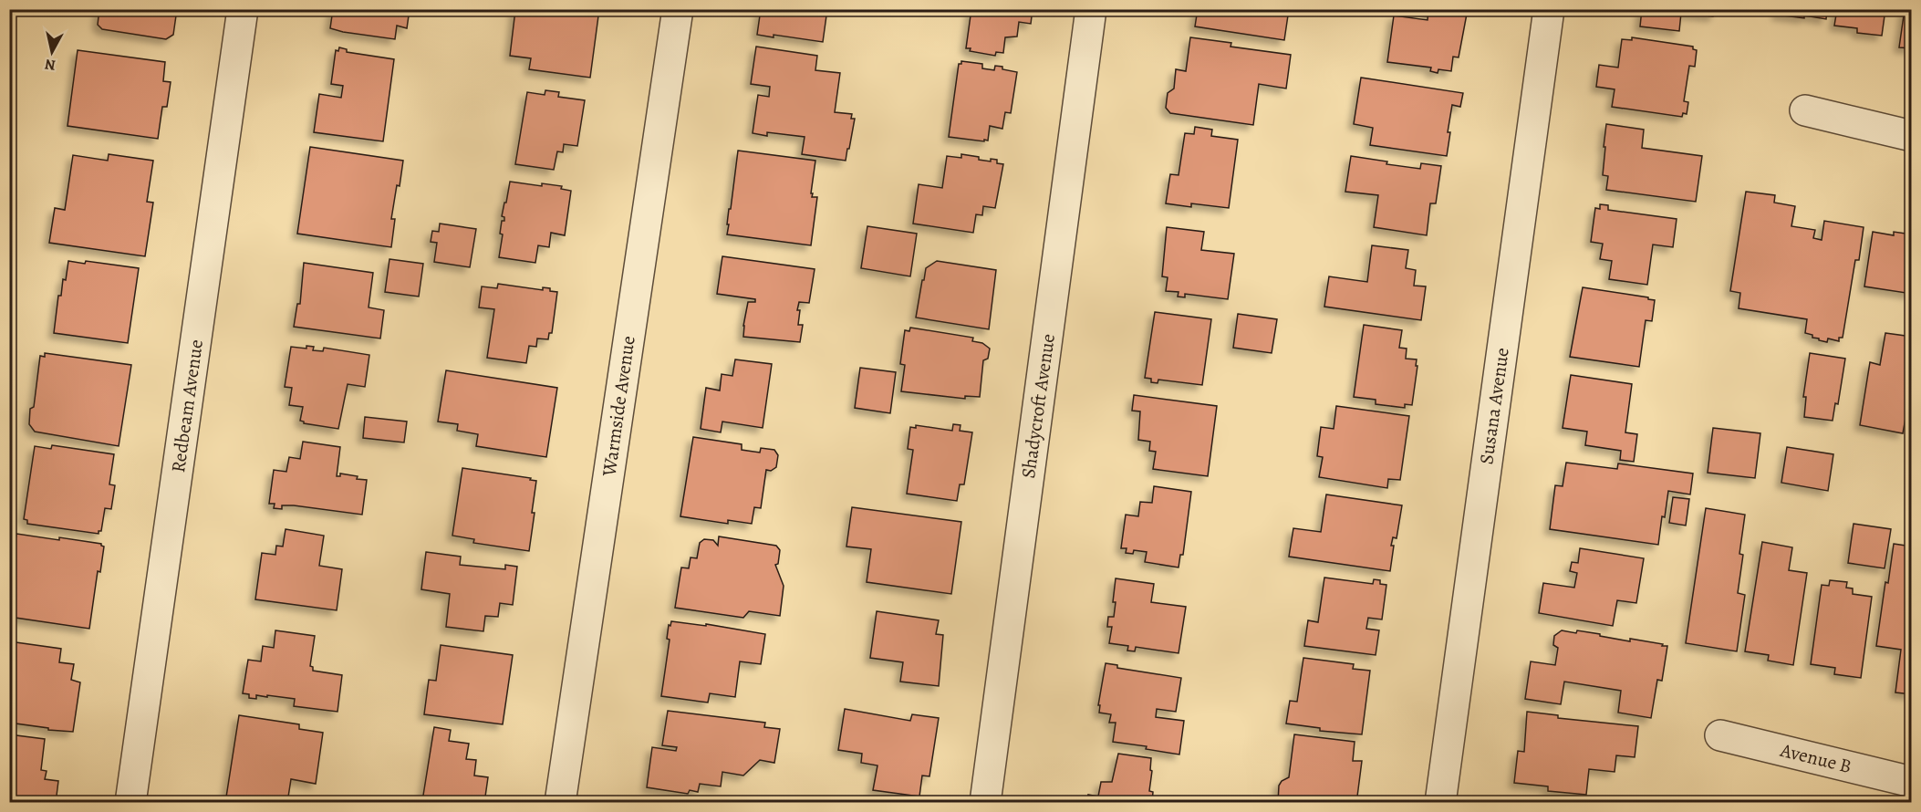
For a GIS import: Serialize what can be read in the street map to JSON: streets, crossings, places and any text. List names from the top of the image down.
{
  "streets": {
    "street": [
      "Redbeam Avenue",
      "Warmside Avenue",
      "Shadycroft Avenue",
      "Susana Avenue",
      "Avenue B"
    ]
  },
  "north": "bottom"
}
